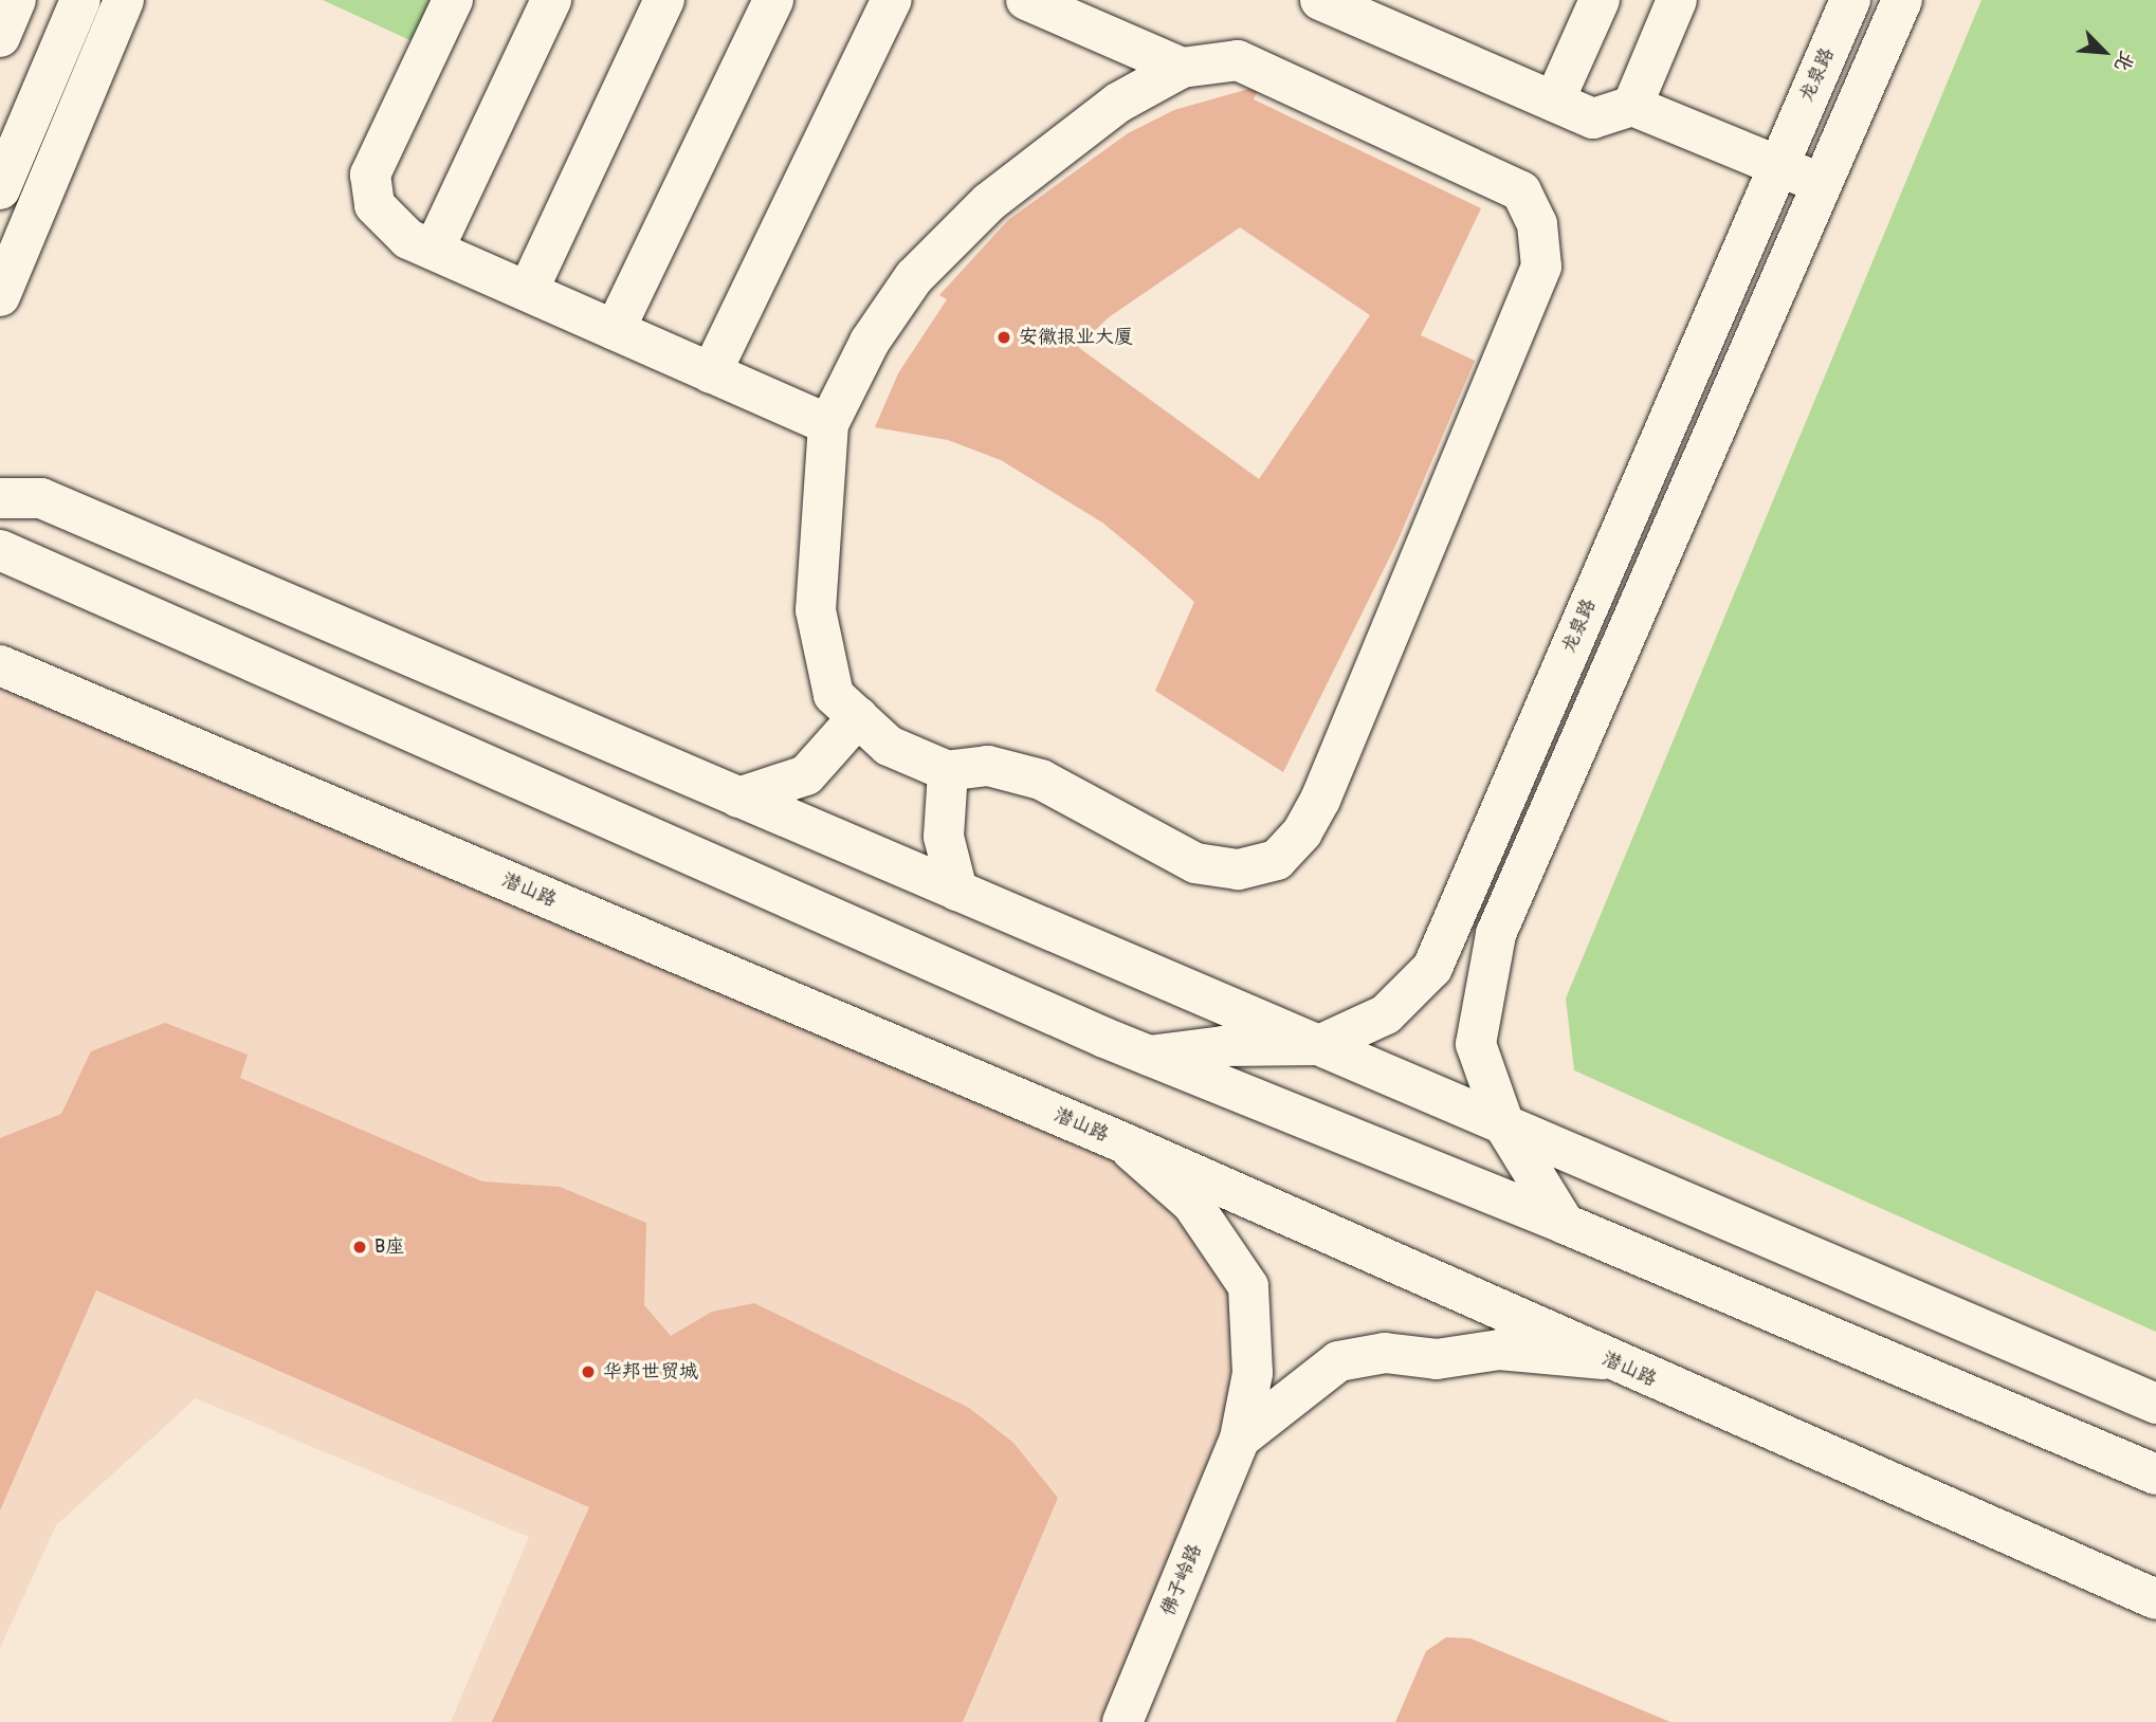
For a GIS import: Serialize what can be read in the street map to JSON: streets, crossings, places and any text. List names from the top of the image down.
{
  "streets": {
    "main road": ["龙泉路", "潜山路", "佛子岭路"]
  },
  "crossings": [
    ["潜山路", "佛子岭路"]
  ],
  "places": ["安徽报业大厦", "B座", "华邦世贸城"],
  "north": "bottom right"
}
